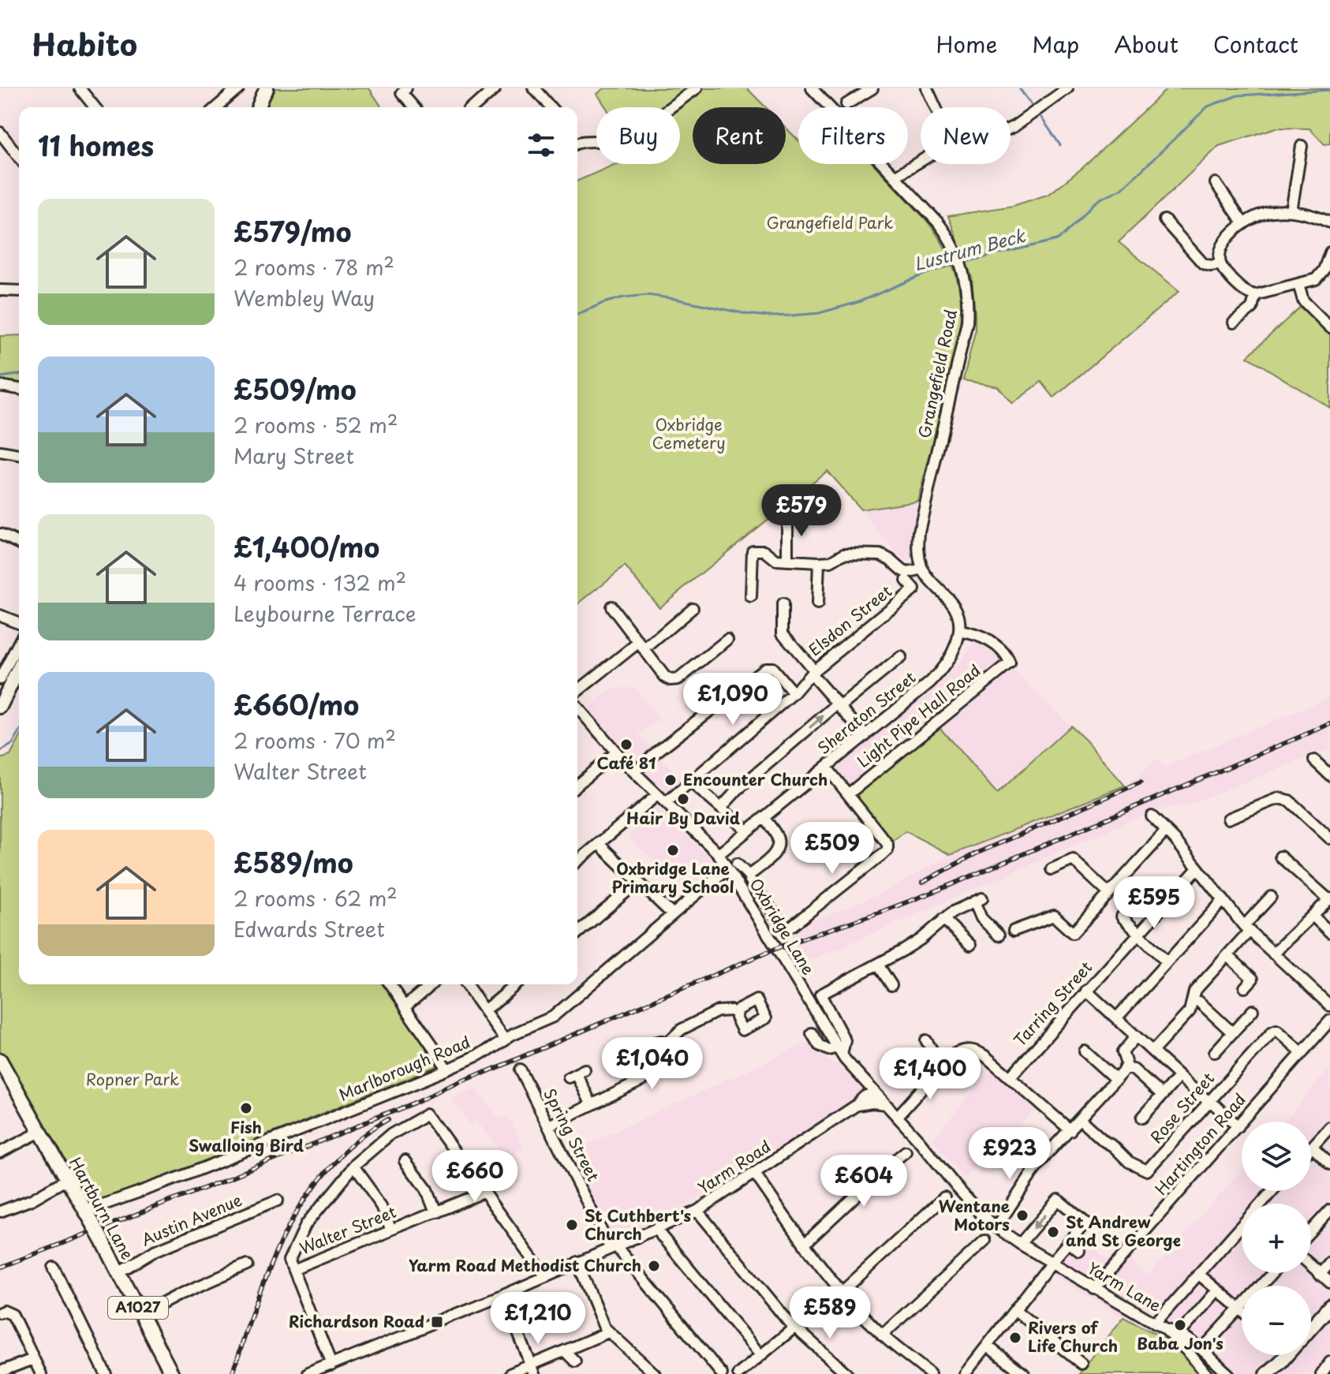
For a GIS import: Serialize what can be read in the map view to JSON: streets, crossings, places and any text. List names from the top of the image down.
{
  "streets": {
    "main road": ["Hartburn Lane", "A1027"],
    "street": [
      "Grangefield Road",
      "Elsdon Street",
      "Sheraton Street",
      "Light Pipe Hall Road",
      "Oxbridge Lane",
      "Tarring Street",
      "Marlborough Road",
      "Rose Street",
      "Spring Street",
      "Hartington Road",
      "Yarm Road",
      "Austin Avenue",
      "Walter Street",
      "Yarm Lane"
    ]
  },
  "crossings": [
    ["Elsdon Street", "Oxbridge Lane"],
    ["Sheraton Street", "Light Pipe Hall Road"],
    ["Sheraton Street", "Oxbridge Lane"],
    ["Oxbridge Lane", "Marlborough Road"],
    ["Oxbridge Lane", "Yarm Road"],
    ["Oxbridge Lane", "Yarm Lane"],
    ["Marlborough Road", "Hartburn Lane"],
    ["Rose Street", "Hartington Road"],
    ["Spring Street", "Yarm Road"],
    ["Hartington Road", "Yarm Lane"],
    ["Yarm Road", "Yarm Lane"],
    ["Hartburn Lane", "Austin Avenue"]
  ],
  "water": ["Lustrum Beck"],
  "parks": ["Grangefield Park", "Oxbridge Cemetery", "Ropner Park"],
  "places": {
    "other": [
      "Café 81",
      "Encounter Church",
      "Hair By David",
      "Oxbridge Lane Primary School",
      "Fish Swalloing Bird",
      "Wentane Motors",
      "St Cuthbert's Church",
      "St Andrew and St George",
      "Yarm Road Methodist Church",
      "Baba Jon's",
      "Rivers of Life Church"
    ],
    "transit": ["Richardson Road"]
  },
  "page": {
    "header": "Habito",
    "nav": [
      "Home",
      "Map",
      "About",
      "Contact"
    ],
    "chip": [
      "Buy",
      "Rent",
      "Filters",
      "New"
    ],
    "heading": "11 homes",
    "list": [
      {
        "name": "£579/mo",
        "note": "2 rooms · 78 m² · Wembley Way"
      },
      {
        "name": "£509/mo",
        "note": "2 rooms · 52 m² · Mary Street"
      },
      {
        "name": "£1,400/mo",
        "note": "4 rooms · 132 m² · Leybourne Terrace"
      },
      {
        "name": "£660/mo",
        "note": "2 rooms · 70 m² · Walter Street"
      },
      {
        "name": "£589/mo",
        "note": "2 rooms · 62 m² · Edwards Street"
      }
    ],
    "price": [
      "£579",
      "£1,090",
      "£509",
      "£595",
      "£1,040",
      "£1,400",
      "£923",
      "£660",
      "£604",
      "£589",
      "£1,210"
    ],
    "map_buttons": ["+", "−"]
  }
}
